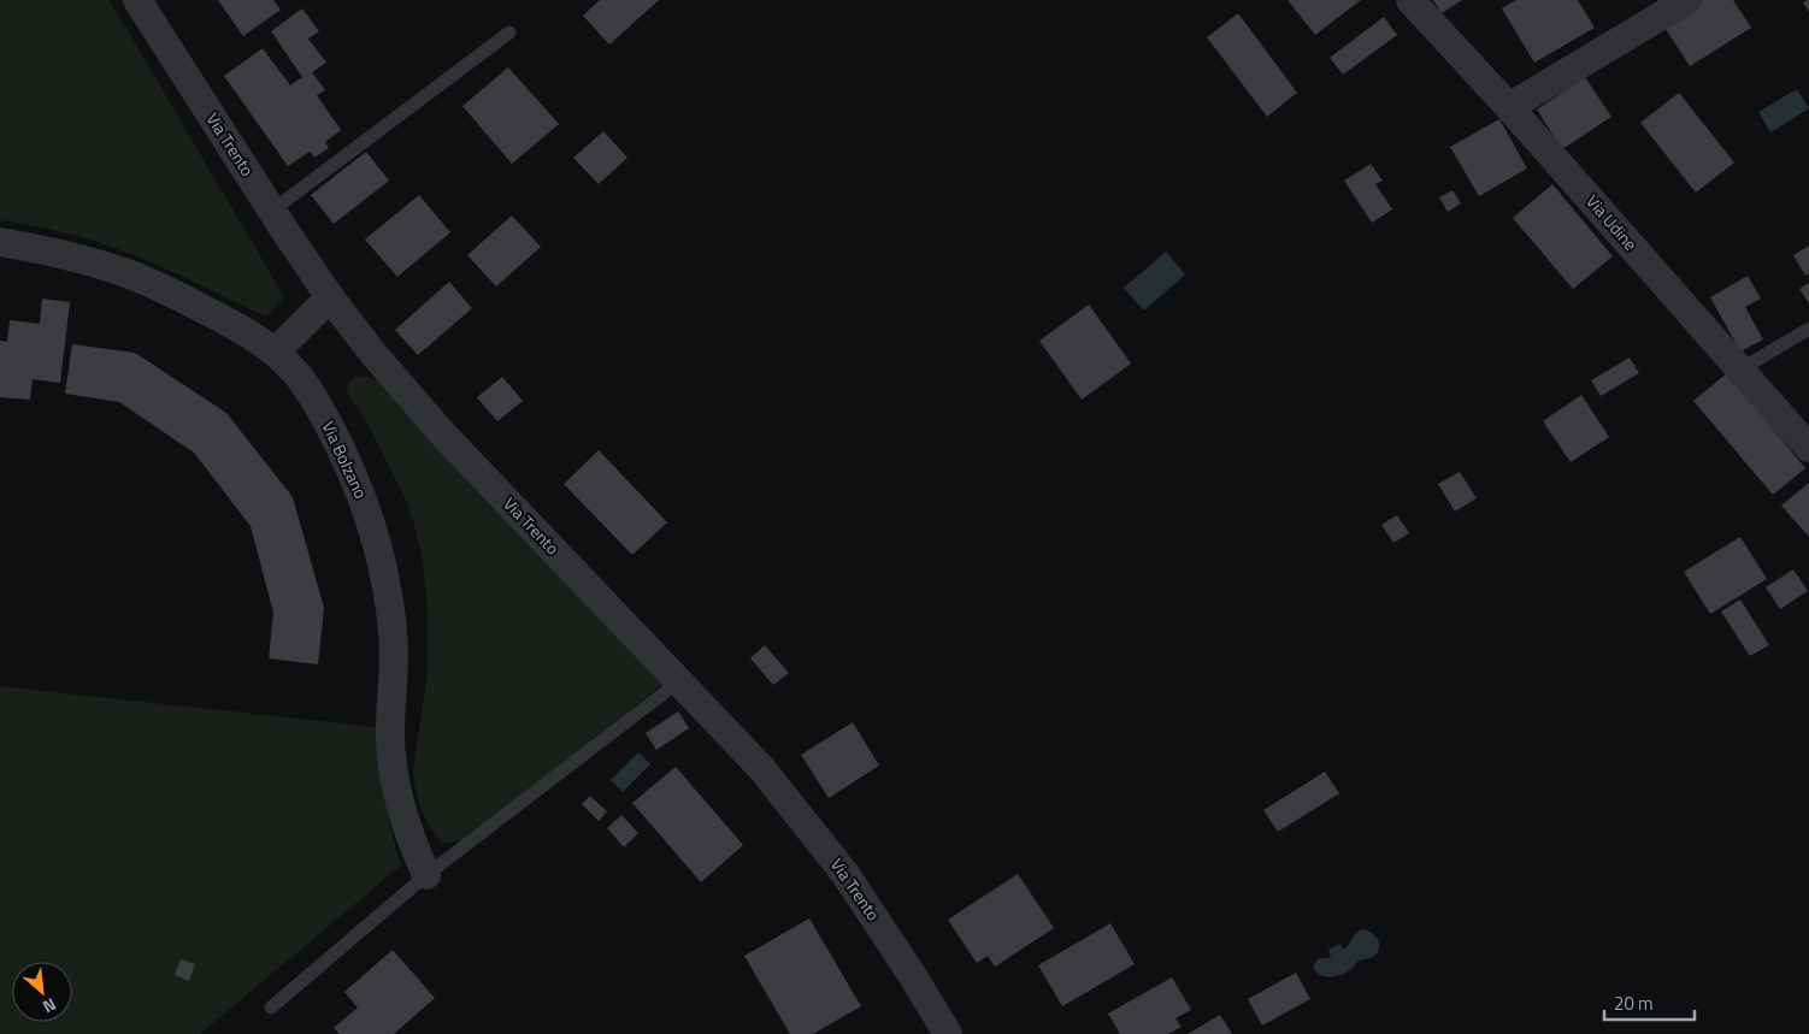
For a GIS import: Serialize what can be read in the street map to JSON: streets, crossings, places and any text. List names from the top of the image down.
{
  "streets": {
    "street": ["Via Trento", "Via Udine", "Via Bolzano"]
  },
  "scale_bar": "20 m",
  "north": "bottom right"
}
